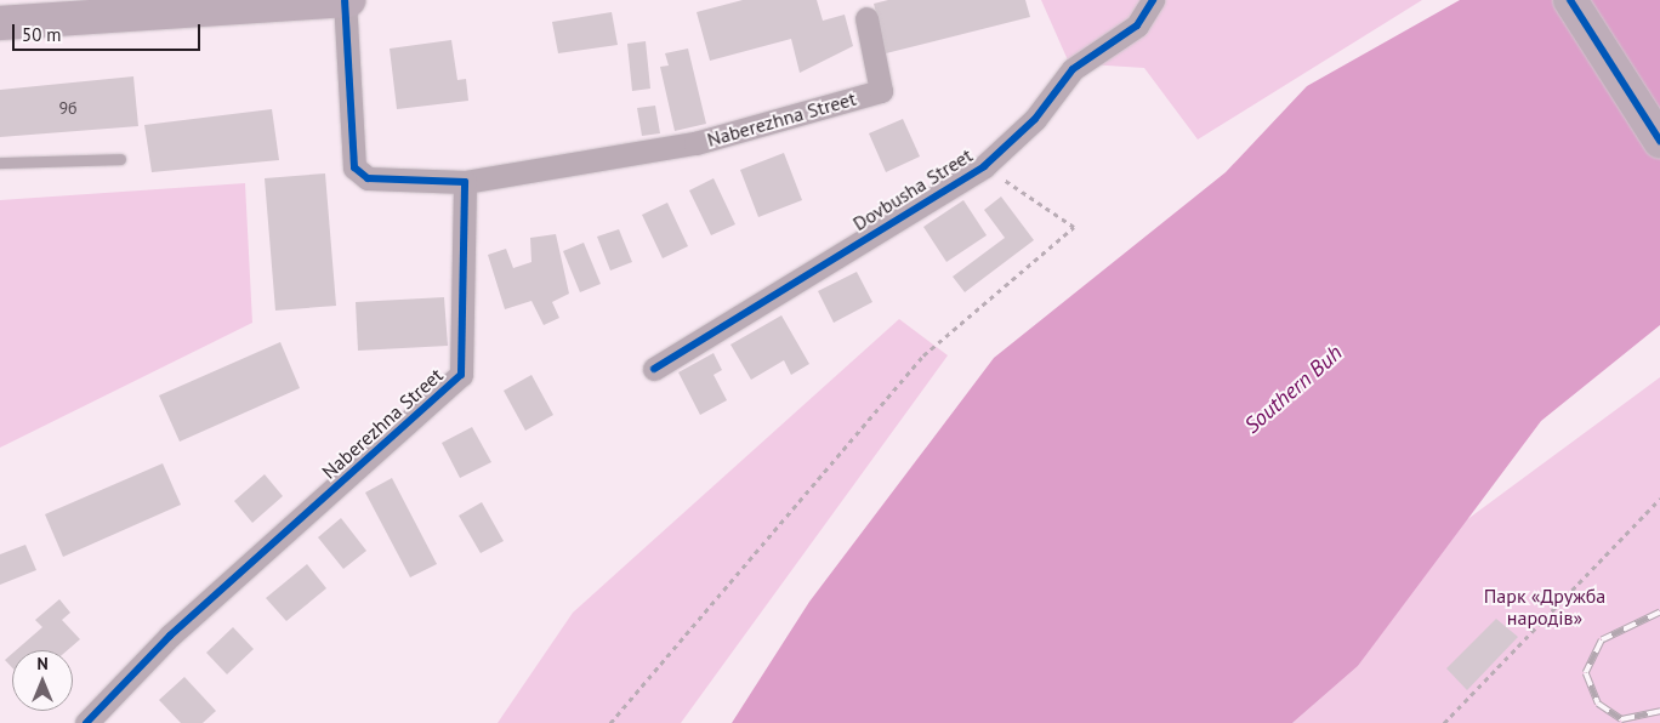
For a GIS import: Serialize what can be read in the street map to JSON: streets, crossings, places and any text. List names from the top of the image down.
{
  "streets": {
    "street": ["Naberezhna Street", "Dovbusha Street"]
  },
  "water": ["Southern Buh"],
  "parks": ["Парк «Дружба народів»"],
  "house_numbers": ["9б"],
  "scale_bar": "50 m",
  "north": "top"
}
